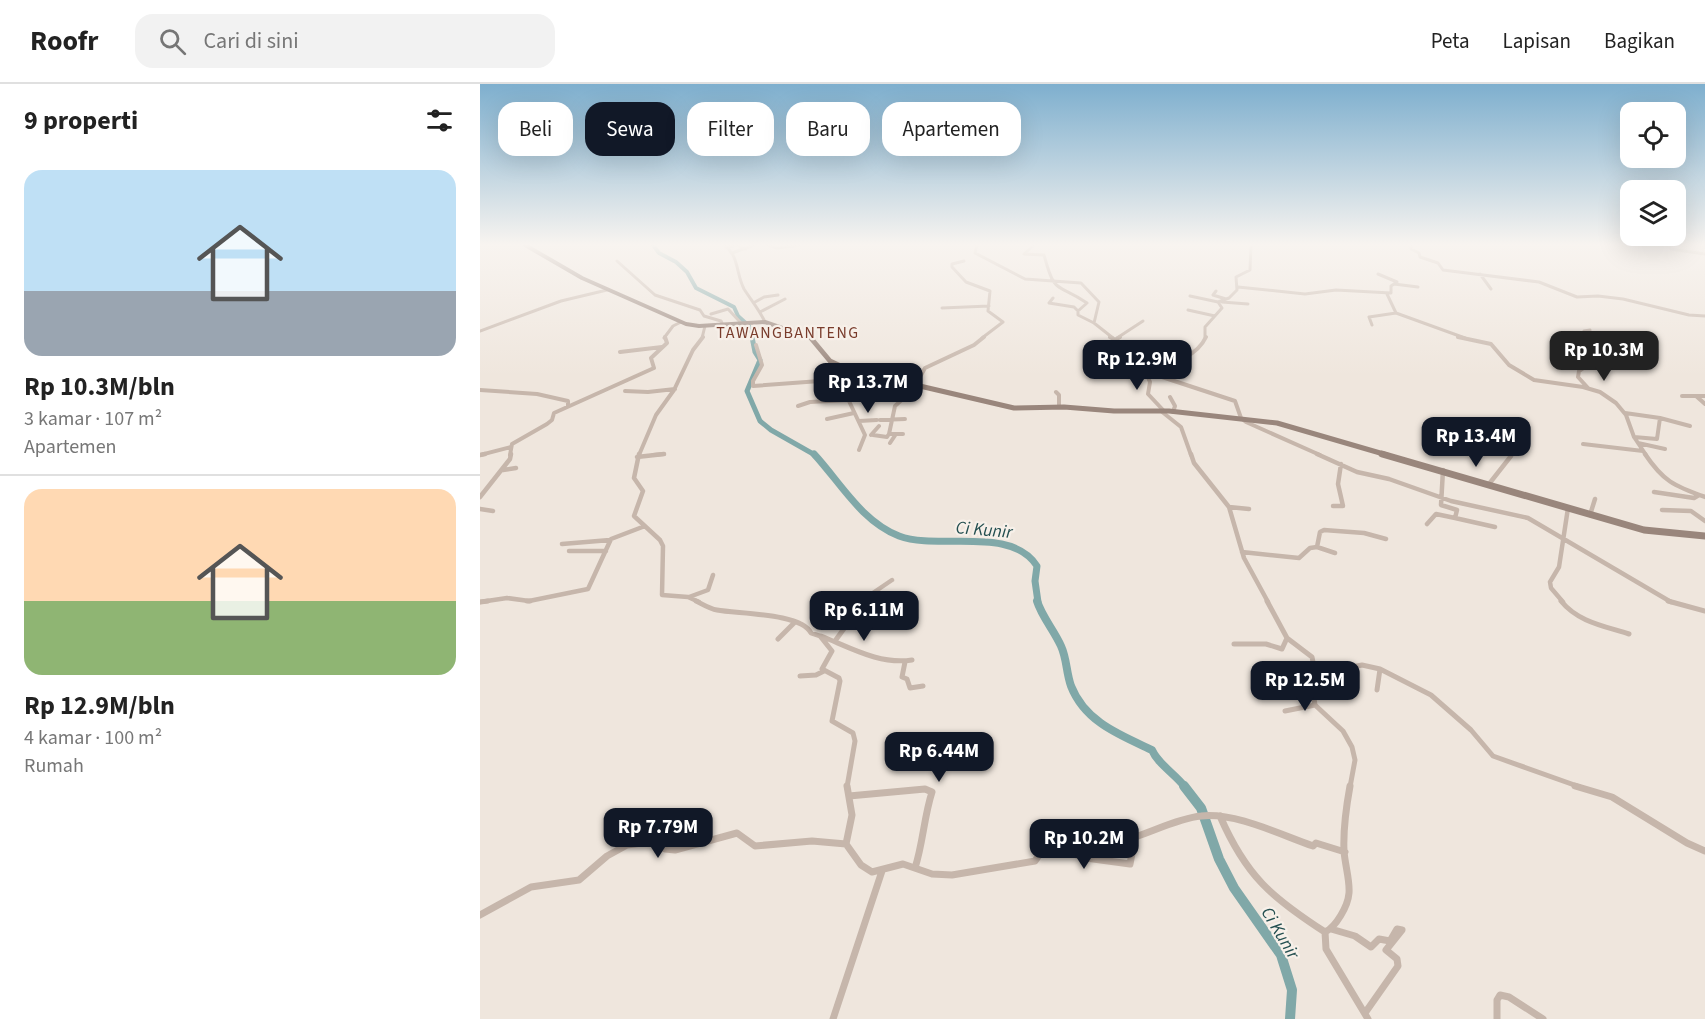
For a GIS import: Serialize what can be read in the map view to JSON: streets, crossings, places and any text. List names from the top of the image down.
{
  "districts": ["TAWANGBANTENG"],
  "water": ["Ci Kunir"],
  "page": {
    "header": "Roofr",
    "search": "Cari di sini",
    "nav": ["Peta", "Lapisan", "Bagikan"],
    "heading": "9 properti",
    "chip": [
      "Beli",
      "Sewa",
      "Filter",
      "Baru",
      "Apartemen"
    ],
    "list": [
      {
        "name": "Rp 10.3M/bln",
        "note": "3 kamar · 107 m² · Apartemen"
      },
      {
        "name": "Rp 12.9M/bln",
        "note": "4 kamar · 100 m² · Rumah"
      }
    ],
    "price": [
      "Rp 10.3M",
      "Rp 12.9M",
      "Rp 13.7M",
      "Rp 13.4M",
      "Rp 6.11M",
      "Rp 12.5M",
      "Rp 6.44M",
      "Rp 7.79M",
      "Rp 10.2M"
    ]
  }
}
